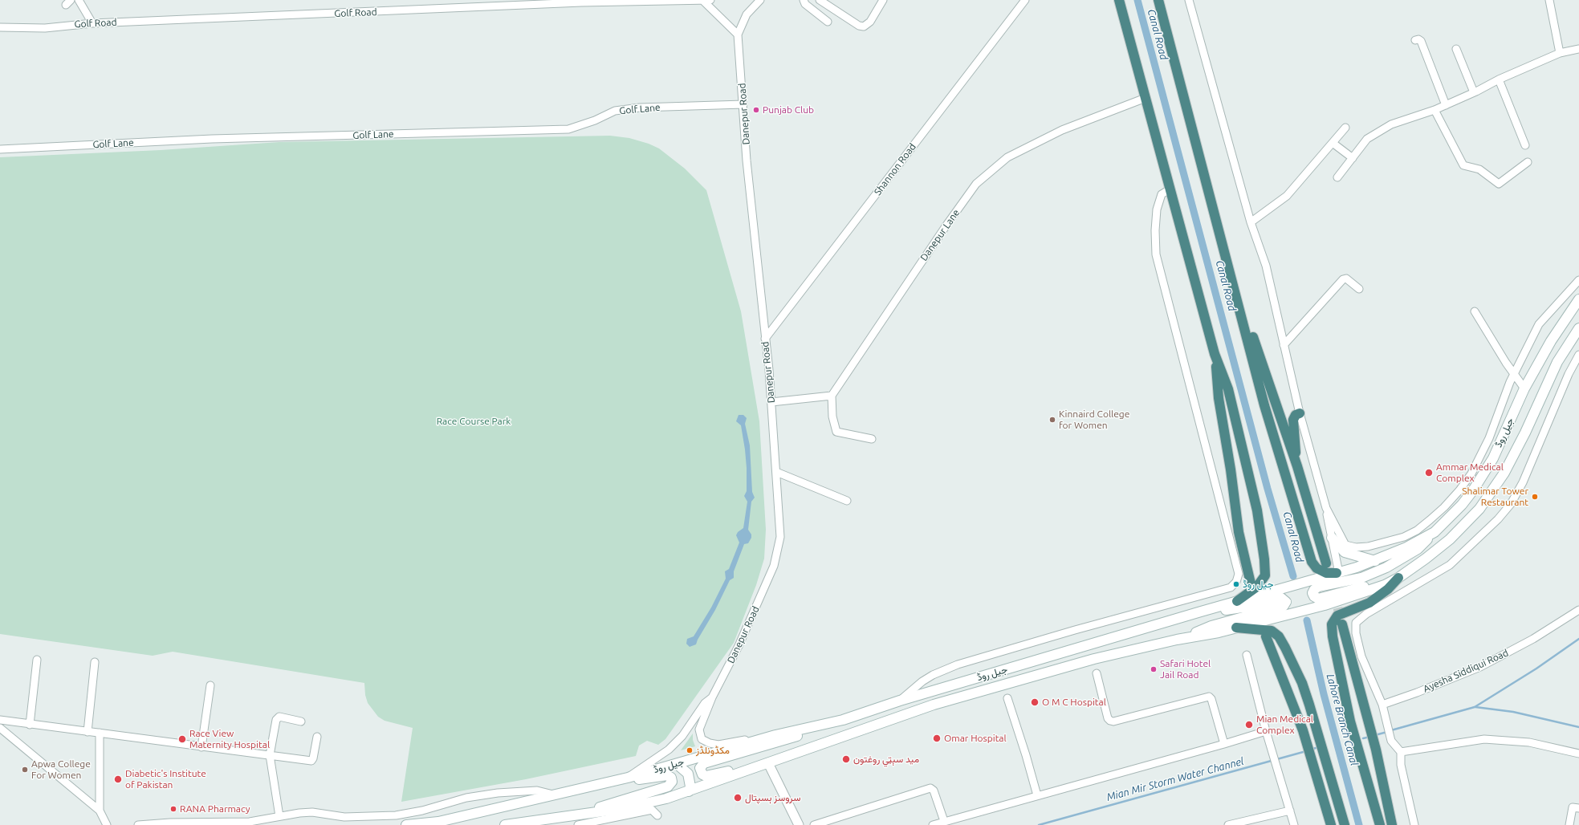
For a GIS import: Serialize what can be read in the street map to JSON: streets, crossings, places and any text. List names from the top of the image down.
{
  "streets": {
    "main road": ["جیل روڈ"],
    "street": [
      "Golf Road",
      "Golf Lane",
      "Danepur Road",
      "Shannon Road",
      "Danepur Lane",
      "Ayesha Siddiqui Road"
    ]
  },
  "crossings": [
    ["Golf Lane", "Danepur Road"],
    ["Danepur Road", "Shannon Road"],
    ["Danepur Road", "جیل روڈ"]
  ],
  "water": ["Canal Road", "Lahore Branch Canal", "Mian Mir Storm Water Channel"],
  "parks": ["Race Course Park"],
  "places": [
    "Punjab Club",
    "Kinnaird College for Women",
    "Ammar Medical Complex",
    "Shalimar Tower Restaurant",
    "جیل روڈ",
    "Safari Hotel Jail Road",
    "O M C Hospital",
    "Mian Medical Complex",
    "Omar Hospital",
    "Race View Maternity Hospital",
    "مکڈونلڈز",
    "مید سېټي روغتون",
    "Apwa College For Women",
    "Diabetic's Institute of Pakistan",
    "سروسز ہسپتال",
    "RANA Pharmacy"
  ]
}
